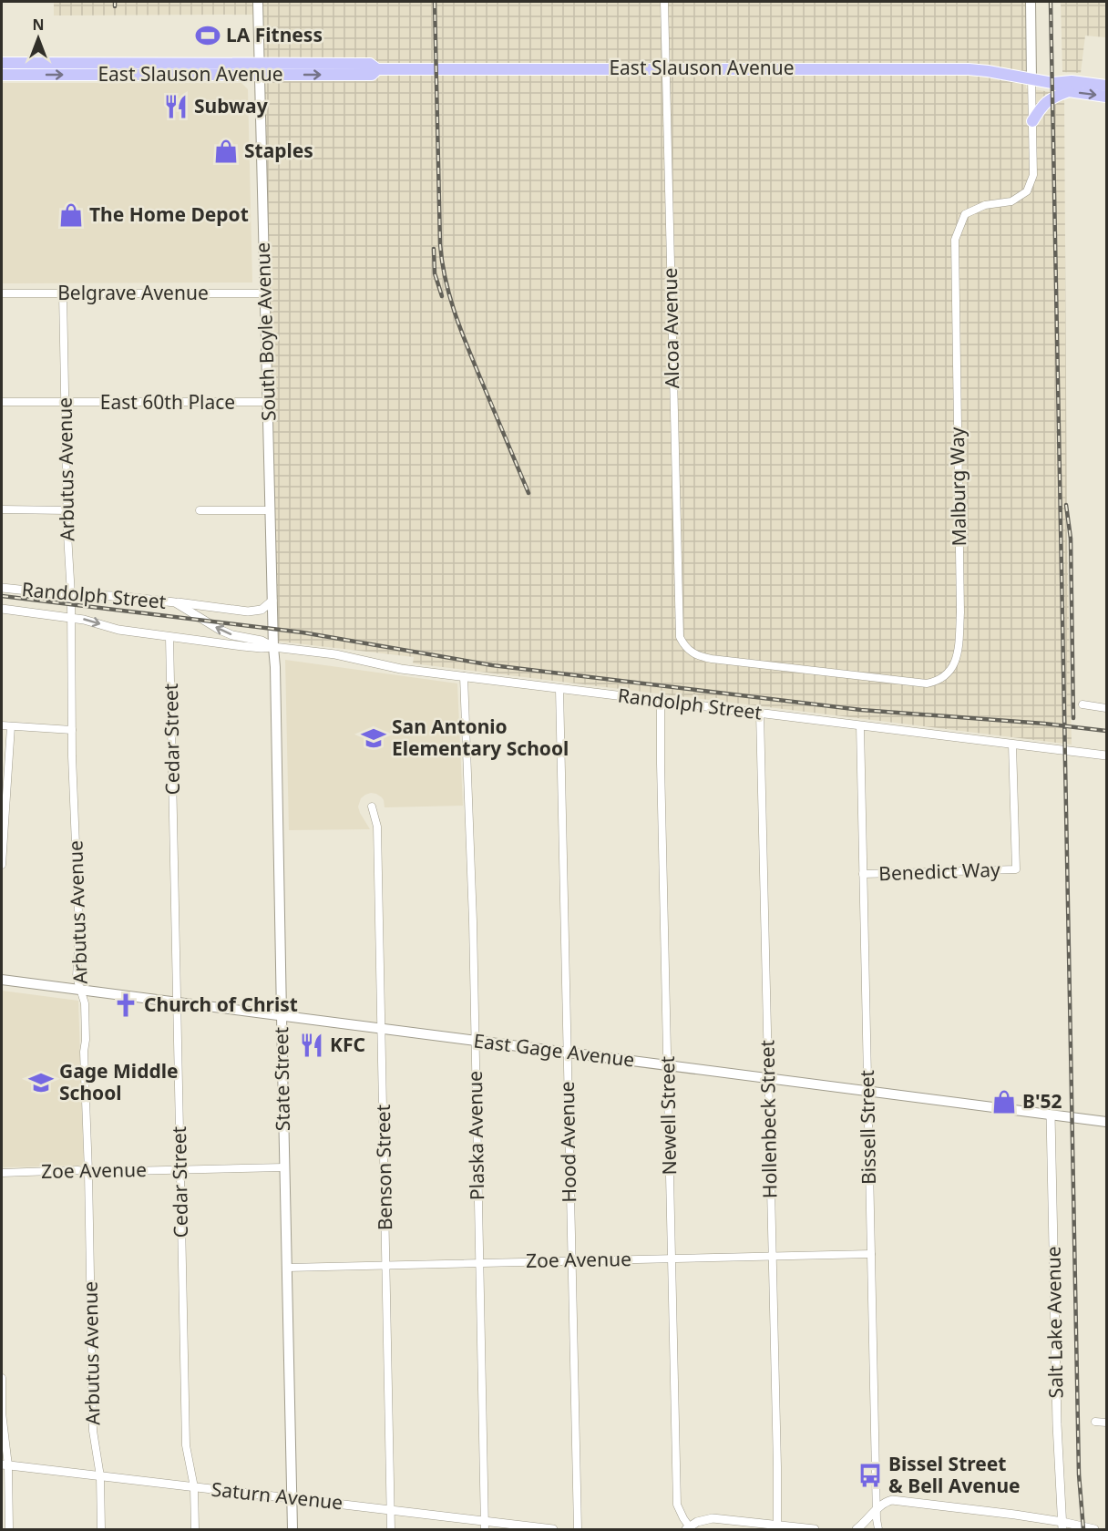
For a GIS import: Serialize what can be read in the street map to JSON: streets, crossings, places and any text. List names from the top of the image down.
{
  "streets": {
    "main road": [
      "East Slauson Avenue",
      "South Boyle Avenue",
      "East Gage Avenue",
      "State Street"
    ],
    "street": [
      "Belgrave Avenue",
      "Alcoa Avenue",
      "East 60th Place",
      "Arbutus Avenue",
      "Malburg Way",
      "Randolph Street",
      "Cedar Street",
      "Benedict Way",
      "Newell Street",
      "Hollenbeck Street",
      "Bissell Street",
      "Plaska Avenue",
      "Hood Avenue",
      "Benson Street",
      "Zoe Avenue",
      "Salt Lake Avenue",
      "Saturn Avenue"
    ]
  },
  "crossings": [
    ["East Slauson Avenue", "Alcoa Avenue"],
    ["East Slauson Avenue", "South Boyle Avenue"],
    ["East Slauson Avenue", "Malburg Way"],
    ["Belgrave Avenue", "South Boyle Avenue"],
    ["Belgrave Avenue", "Arbutus Avenue"],
    ["Alcoa Avenue", "Malburg Way"],
    ["South Boyle Avenue", "East 60th Place"],
    ["South Boyle Avenue", "State Street"],
    ["East 60th Place", "Arbutus Avenue"],
    ["Arbutus Avenue", "Randolph Street"],
    ["Arbutus Avenue", "East Gage Avenue"],
    ["Arbutus Avenue", "Zoe Avenue"],
    ["Arbutus Avenue", "Saturn Avenue"],
    ["Randolph Street", "Cedar Street"],
    ["Randolph Street", "Benedict Way"],
    ["Randolph Street", "State Street"],
    ["Randolph Street", "Newell Street"],
    ["Randolph Street", "Hollenbeck Street"],
    ["Randolph Street", "Bissell Street"],
    ["Randolph Street", "Plaska Avenue"],
    ["Randolph Street", "Hood Avenue"],
    ["Cedar Street", "East Gage Avenue"],
    ["Cedar Street", "Zoe Avenue"],
    ["Cedar Street", "Saturn Avenue"],
    ["Benedict Way", "Bissell Street"],
    ["East Gage Avenue", "State Street"],
    ["East Gage Avenue", "Newell Street"],
    ["East Gage Avenue", "Hollenbeck Street"],
    ["East Gage Avenue", "Bissell Street"],
    ["East Gage Avenue", "Plaska Avenue"],
    ["East Gage Avenue", "Hood Avenue"],
    ["East Gage Avenue", "Benson Street"],
    ["East Gage Avenue", "Salt Lake Avenue"],
    ["State Street", "Zoe Avenue"],
    ["State Street", "Saturn Avenue"],
    ["Newell Street", "Zoe Avenue"],
    ["Hollenbeck Street", "Zoe Avenue"],
    ["Bissell Street", "Zoe Avenue"],
    ["Plaska Avenue", "Zoe Avenue"],
    ["Plaska Avenue", "Saturn Avenue"],
    ["Hood Avenue", "Zoe Avenue"],
    ["Benson Street", "Zoe Avenue"],
    ["Benson Street", "Saturn Avenue"]
  ],
  "places": {
    "sports": ["LA Fitness"],
    "restaurant": ["Subway", "KFC"],
    "shop": ["Staples", "The Home Depot", "B'52"],
    "school or university": ["San Antonio Elementary School", "Gage Middle School"],
    "church": ["Church of Christ"],
    "bus stop": ["Bissel Street & Bell Avenue"]
  },
  "north": "top"
}
